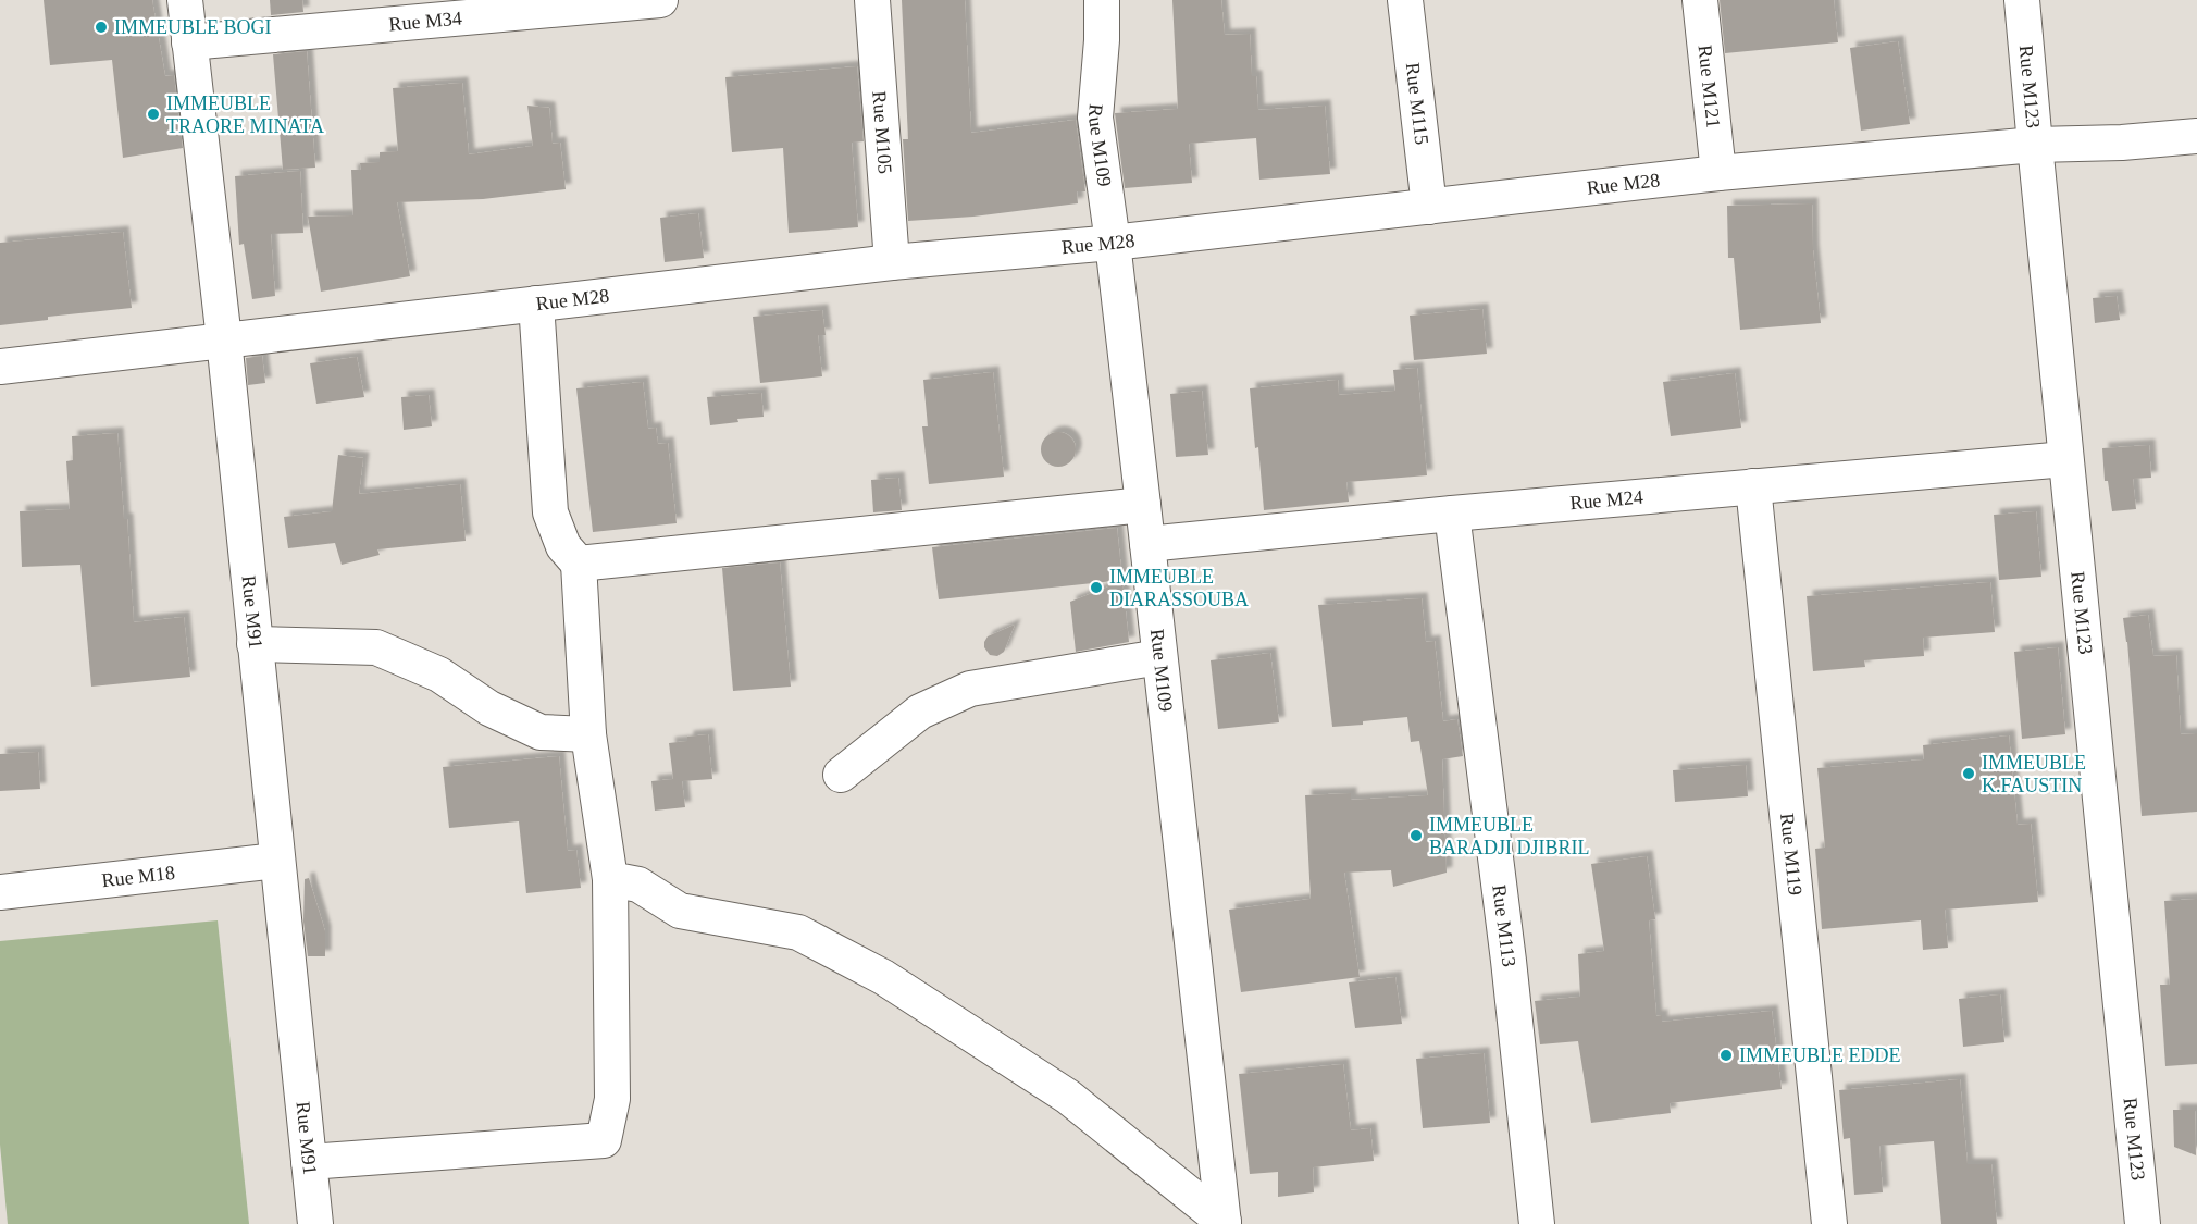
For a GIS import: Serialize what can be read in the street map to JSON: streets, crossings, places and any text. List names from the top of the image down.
{
  "streets": {
    "street": [
      "Rue M34",
      "Rue M123",
      "Rue M121",
      "Rue M115",
      "Rue M105",
      "Rue M109",
      "Rue M28",
      "Rue M24",
      "Rue M91",
      "Rue M119",
      "Rue M18",
      "Rue M113"
    ]
  },
  "crossings": [
    ["Rue M34", "Rue M91"],
    ["Rue M123", "Rue M28"],
    ["Rue M123", "Rue M24"],
    ["Rue M121", "Rue M28"],
    ["Rue M115", "Rue M28"],
    ["Rue M105", "Rue M28"],
    ["Rue M109", "Rue M28"],
    ["Rue M109", "Rue M24"],
    ["Rue M28", "Rue M91"],
    ["Rue M24", "Rue M119"],
    ["Rue M24", "Rue M113"],
    ["Rue M91", "Rue M18"]
  ],
  "places": [
    "IMMEUBLE BOGI",
    "IMMEUBLE TRAORE MINATA",
    "IMMEUBLE DIARASSOUBA",
    "IMMEUBLE K.FAUSTIN",
    "IMMEUBLE BARADJI DJIBRIL",
    "IMMEUBLE EDDE"
  ]
}
